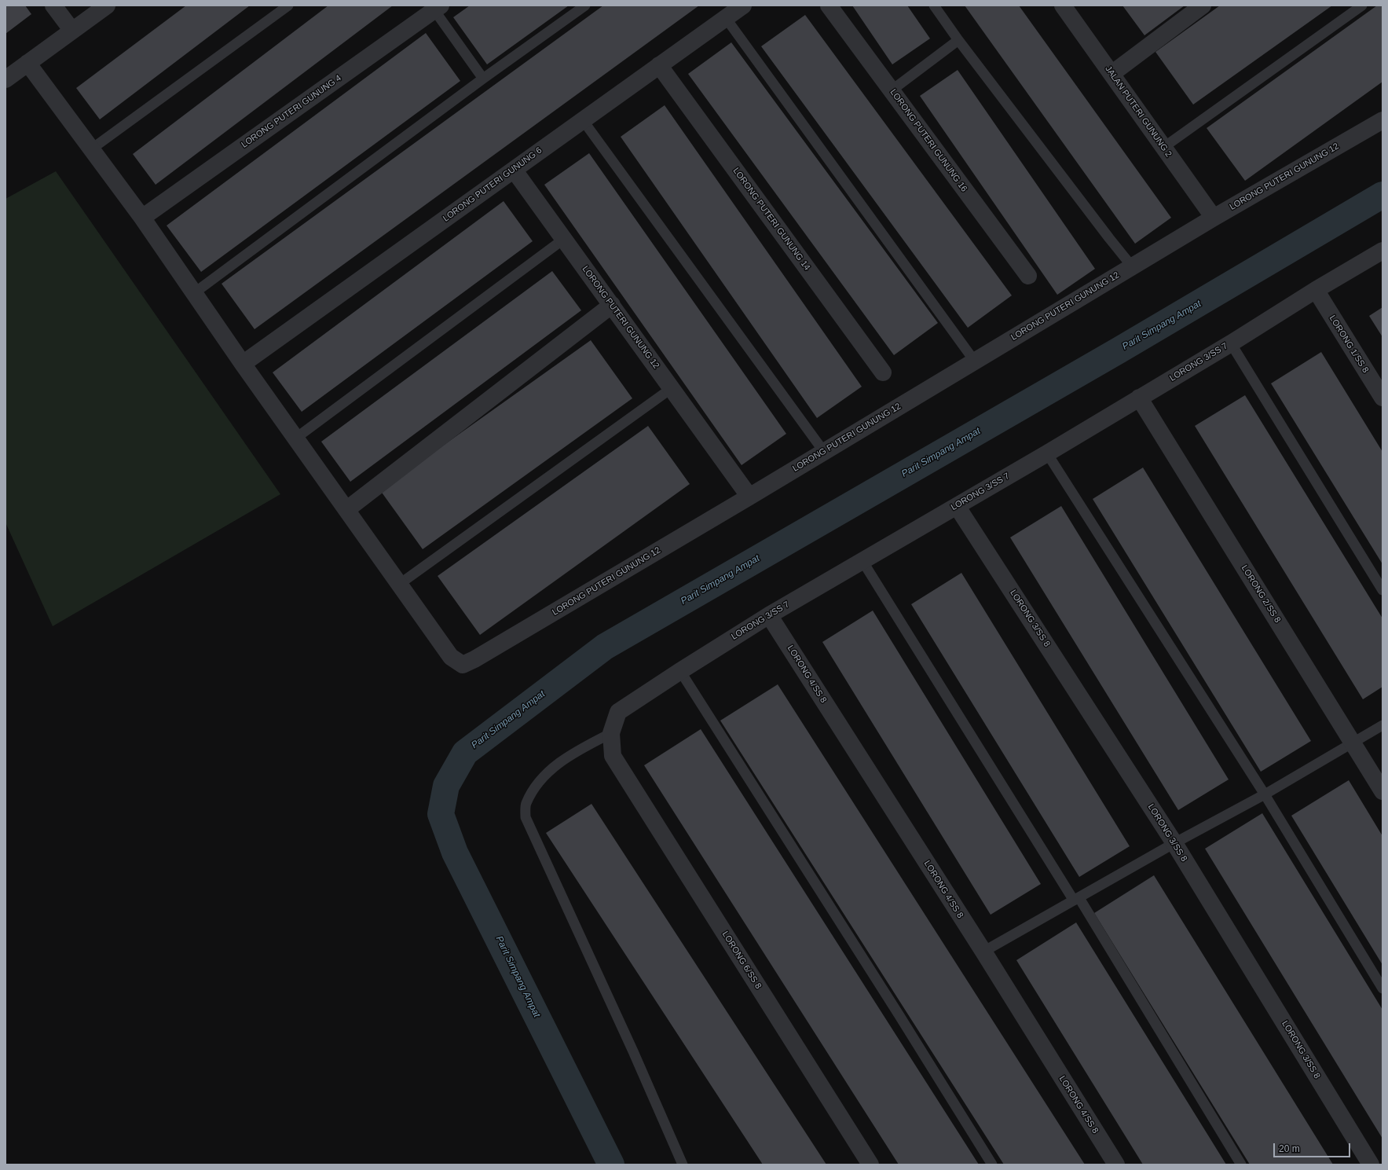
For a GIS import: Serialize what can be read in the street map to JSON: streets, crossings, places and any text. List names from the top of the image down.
{
  "streets": {
    "street": [
      "LORONG PUTERI GUNUNG 4",
      "JALAN PUTERI GUNUNG 2",
      "LORONG PUTERI GUNUNG 16",
      "LORONG PUTERI GUNUNG 12",
      "LORONG PUTERI GUNUNG 6",
      "LORONG PUTERI GUNUNG 14",
      "LORONG 1/SS 8",
      "LORONG 3/SS 7",
      "LORONG 2/SS 8",
      "LORONG 3/SS 8",
      "LORONG 4/SS 8",
      "LORONG 6/SS 8"
    ]
  },
  "crossings": [
    ["JALAN PUTERI GUNUNG 2", "LORONG PUTERI GUNUNG 12"],
    ["LORONG PUTERI GUNUNG 12", "LORONG PUTERI GUNUNG 6"],
    ["LORONG PUTERI GUNUNG 6", "LORONG PUTERI GUNUNG 14"],
    ["LORONG 1/SS 8", "LORONG 3/SS 7"],
    ["LORONG 3/SS 7", "LORONG 2/SS 8"],
    ["LORONG 3/SS 7", "LORONG 3/SS 8"],
    ["LORONG 3/SS 7", "LORONG 4/SS 8"],
    ["LORONG 3/SS 7", "LORONG 6/SS 8"]
  ],
  "water": ["Parit Simpang Ampat"],
  "scale_bar": "20 m"
}
